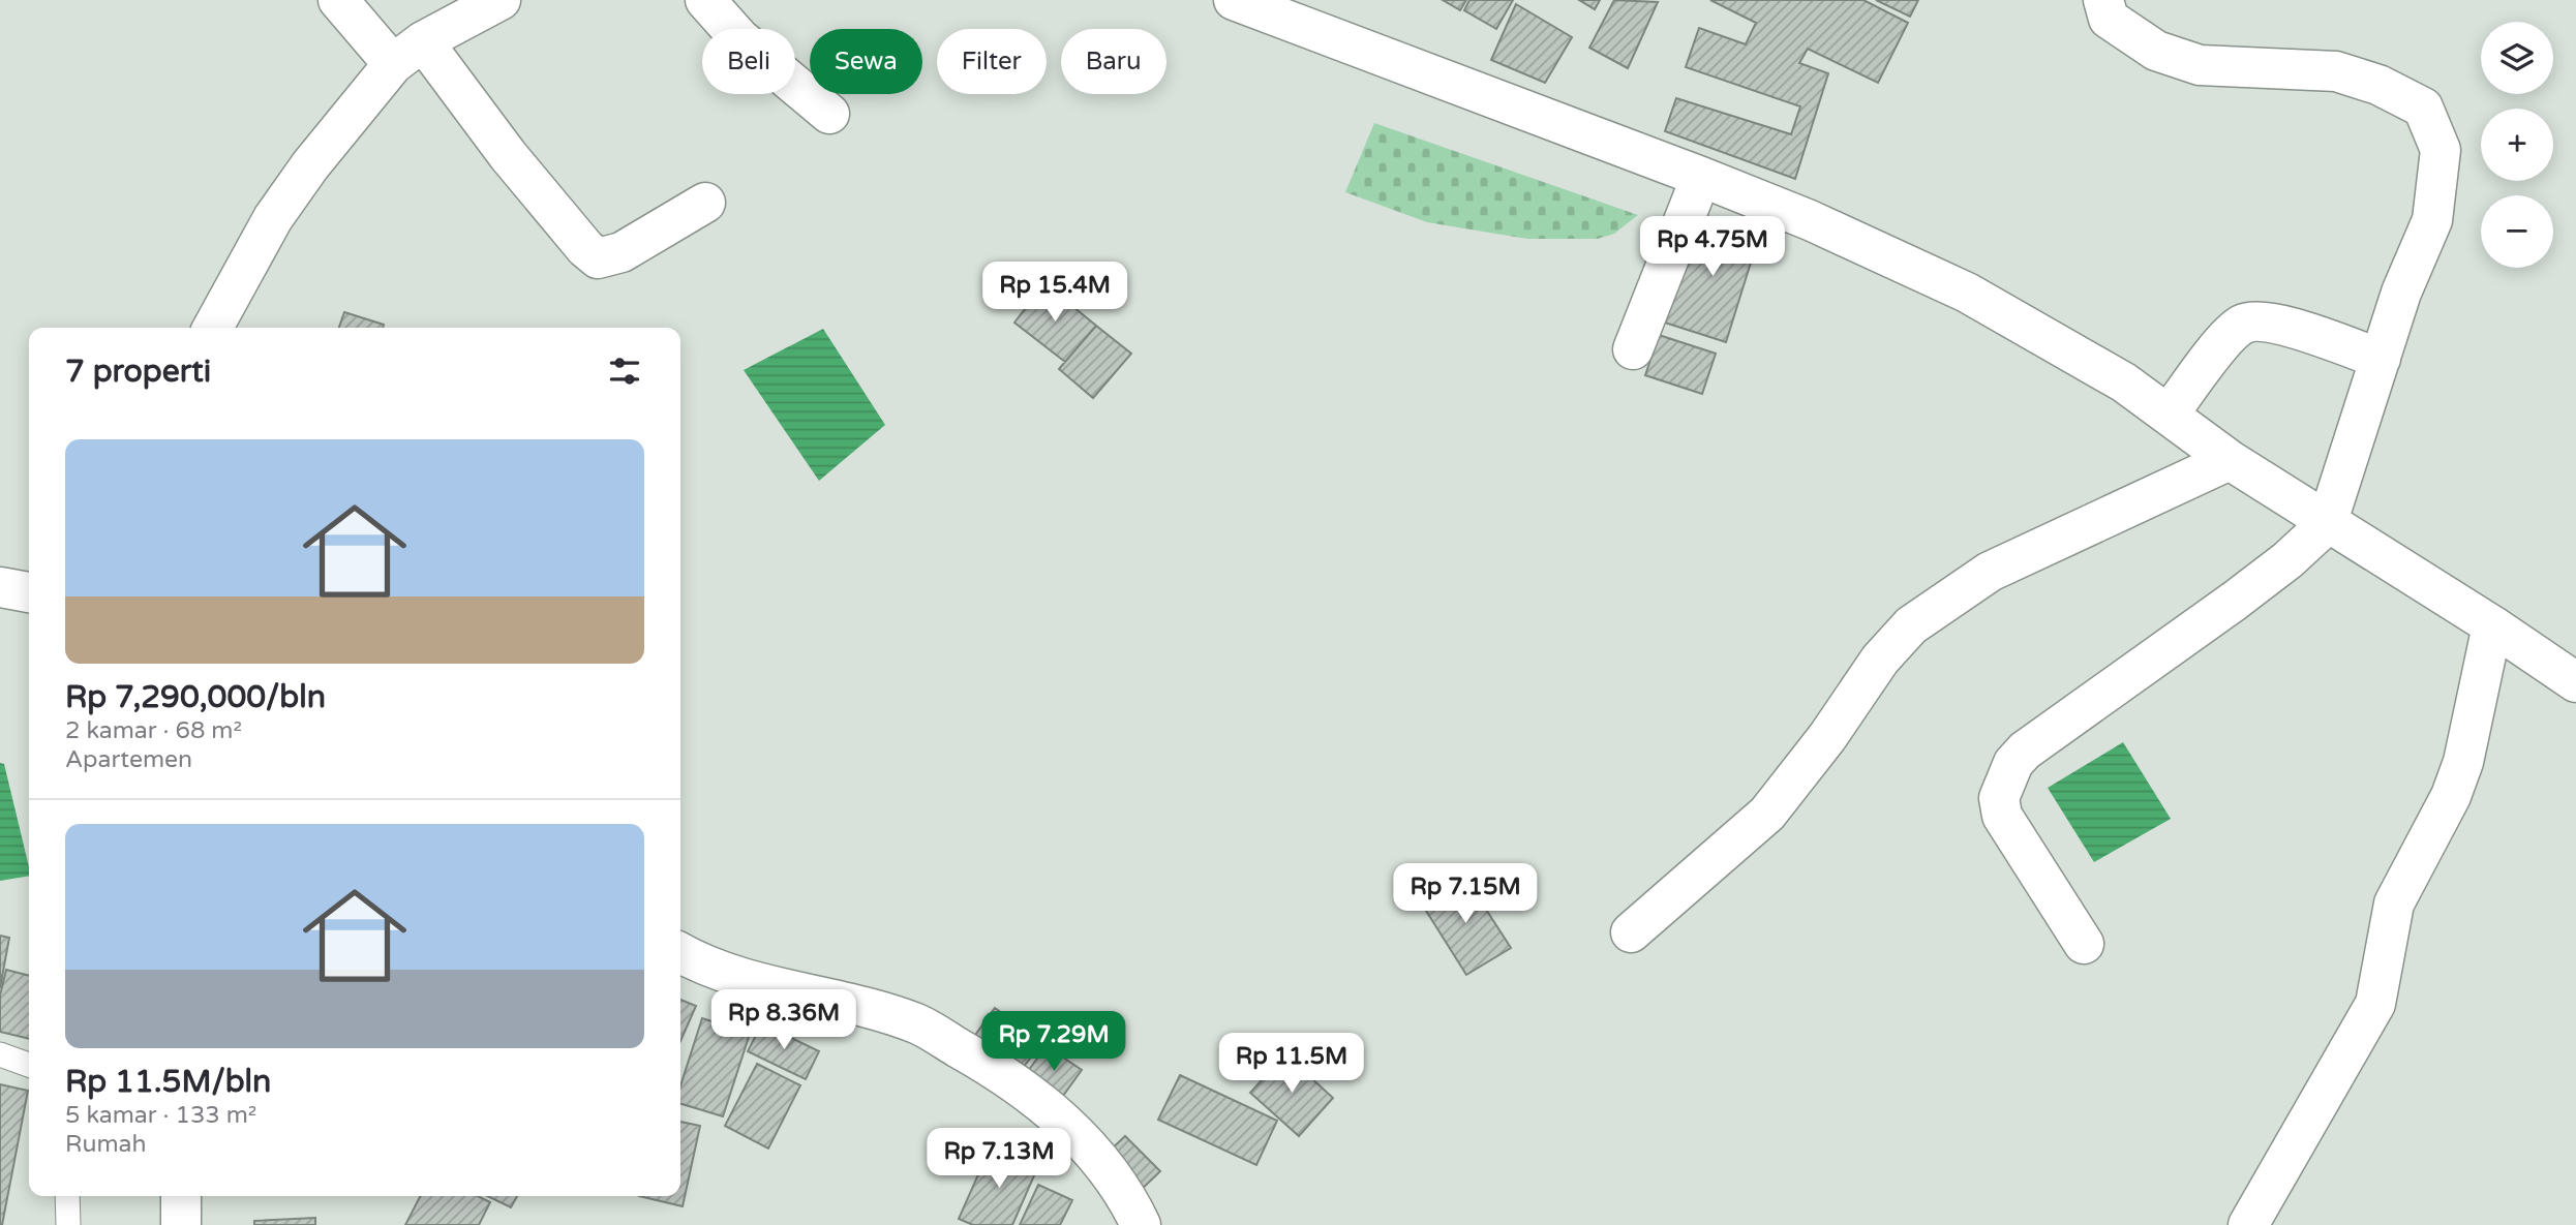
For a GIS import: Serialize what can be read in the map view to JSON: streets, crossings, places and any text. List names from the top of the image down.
{
  "page": {
    "map_buttons": ["+", "−"],
    "chip": [
      "Beli",
      "Sewa",
      "Filter",
      "Baru"
    ],
    "price": [
      "Rp 4.75M",
      "Rp 15.4M",
      "Rp 7.15M",
      "Rp 8.36M",
      "Rp 7.29M",
      "Rp 11.5M",
      "Rp 7.13M"
    ],
    "heading": "7 properti",
    "list": [
      {
        "name": "Rp 7,290,000/bln",
        "note": "2 kamar · 68 m² · Apartemen"
      },
      {
        "name": "Rp 11.5M/bln",
        "note": "5 kamar · 133 m² · Rumah"
      }
    ]
  }
}
